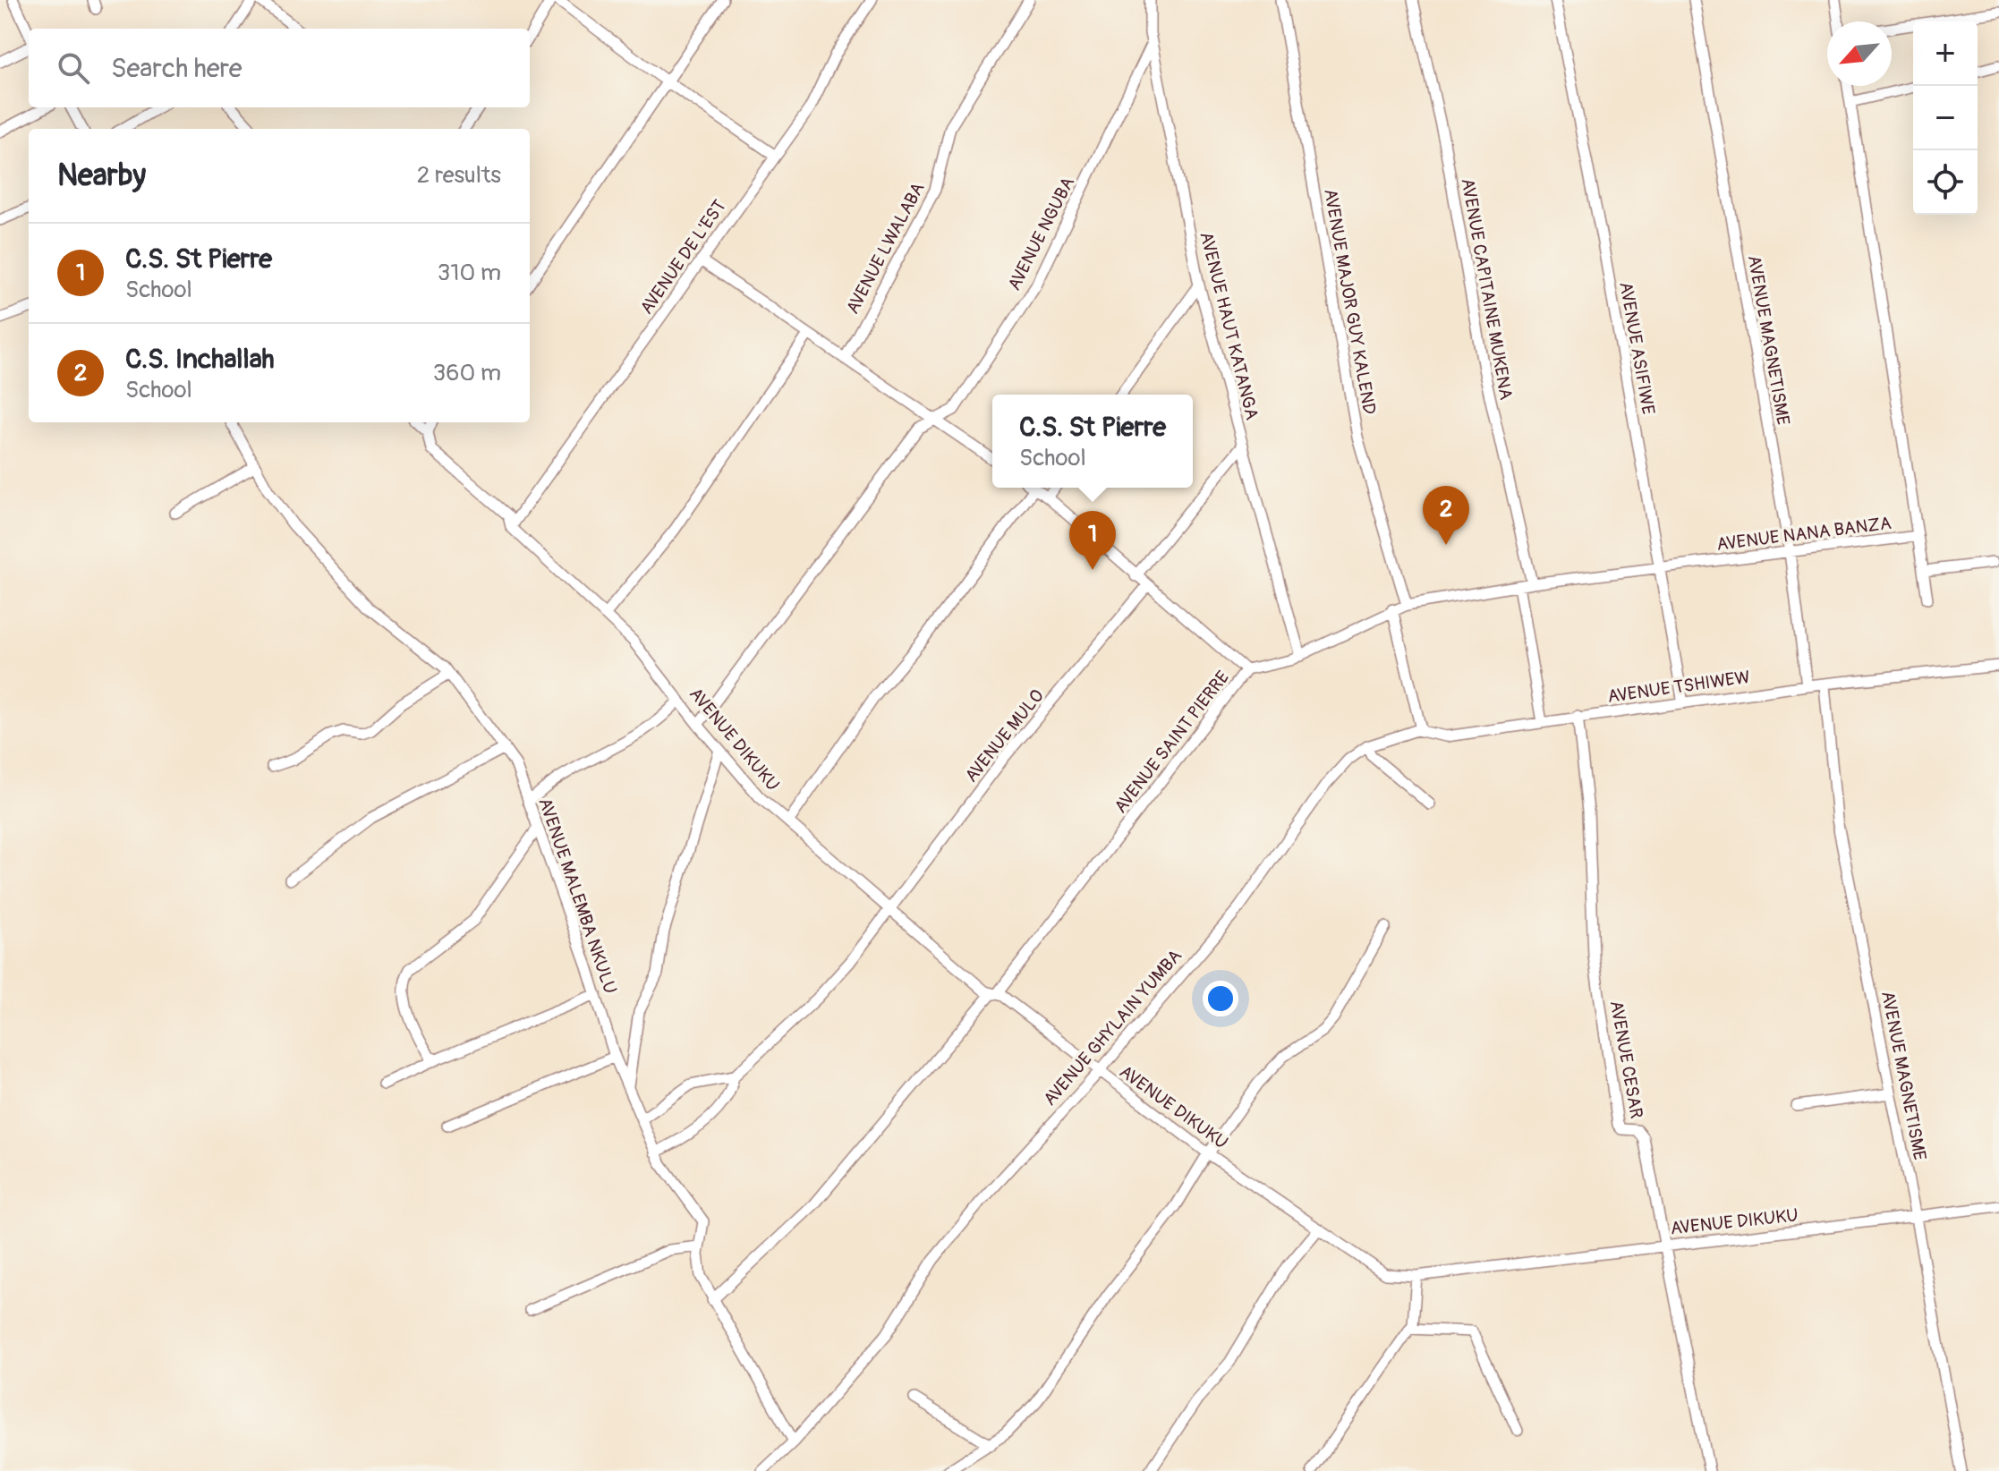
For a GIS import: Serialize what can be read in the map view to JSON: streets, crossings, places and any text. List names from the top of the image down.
{
  "streets": {
    "street": [
      "AVENUE NGUBA",
      "AVENUE LWALABA",
      "AVENUE DE L'EST",
      "AVENUE CAPITAINE MUKENA",
      "AVENUE MAJOR GUY KALEND",
      "AVENUE HAUT KATANGA",
      "AVENUE MAGNETISME",
      "AVENUE ASIFIWE",
      "AVENUE NANA BANZA",
      "AVENUE TSHIWEW",
      "AVENUE MULO",
      "AVENUE DIKUKU",
      "AVENUE SAINT PIERRE",
      "AVENUE MALEMBA NKULU",
      "AVENUE GHYLAIN YUMBA",
      "AVENUE CESAR"
    ]
  },
  "crossings": [
    ["AVENUE NGUBA", "AVENUE HAUT KATANGA"],
    ["AVENUE NGUBA", "AVENUE DIKUKU"],
    ["AVENUE DE L'EST", "AVENUE DIKUKU"],
    ["AVENUE CAPITAINE MUKENA", "AVENUE NANA BANZA"],
    ["AVENUE MAJOR GUY KALEND", "AVENUE NANA BANZA"],
    ["AVENUE HAUT KATANGA", "AVENUE NANA BANZA"],
    ["AVENUE MAGNETISME", "AVENUE NANA BANZA"],
    ["AVENUE MAGNETISME", "AVENUE TSHIWEW"],
    ["AVENUE MAGNETISME", "AVENUE DIKUKU"],
    ["AVENUE ASIFIWE", "AVENUE NANA BANZA"],
    ["AVENUE ASIFIWE", "AVENUE TSHIWEW"],
    ["AVENUE NANA BANZA", "AVENUE SAINT PIERRE"],
    ["AVENUE TSHIWEW", "AVENUE GHYLAIN YUMBA"],
    ["AVENUE TSHIWEW", "AVENUE CESAR"],
    ["AVENUE MULO", "AVENUE DIKUKU"],
    ["AVENUE MULO", "AVENUE SAINT PIERRE"],
    ["AVENUE DIKUKU", "AVENUE SAINT PIERRE"],
    ["AVENUE DIKUKU", "AVENUE GHYLAIN YUMBA"],
    ["AVENUE DIKUKU", "AVENUE CESAR"],
    ["AVENUE SAINT PIERRE", "AVENUE MALEMBA NKULU"],
    ["AVENUE MALEMBA NKULU", "AVENUE GHYLAIN YUMBA"]
  ],
  "north": "bottom left",
  "page": {
    "map_buttons": ["+", "−"],
    "search": "Search here",
    "heading": ["Nearby", "2 results"],
    "list": [
      {
        "mark": "1",
        "name": "C.S. St Pierre",
        "note": "School",
        "value": "310 m"
      },
      {
        "mark": "2",
        "name": "C.S. Inchallah",
        "note": "School",
        "value": "360 m"
      }
    ],
    "popup": ["C.S. St Pierre", "School"],
    "pins": ["2", "1"]
  }
}
